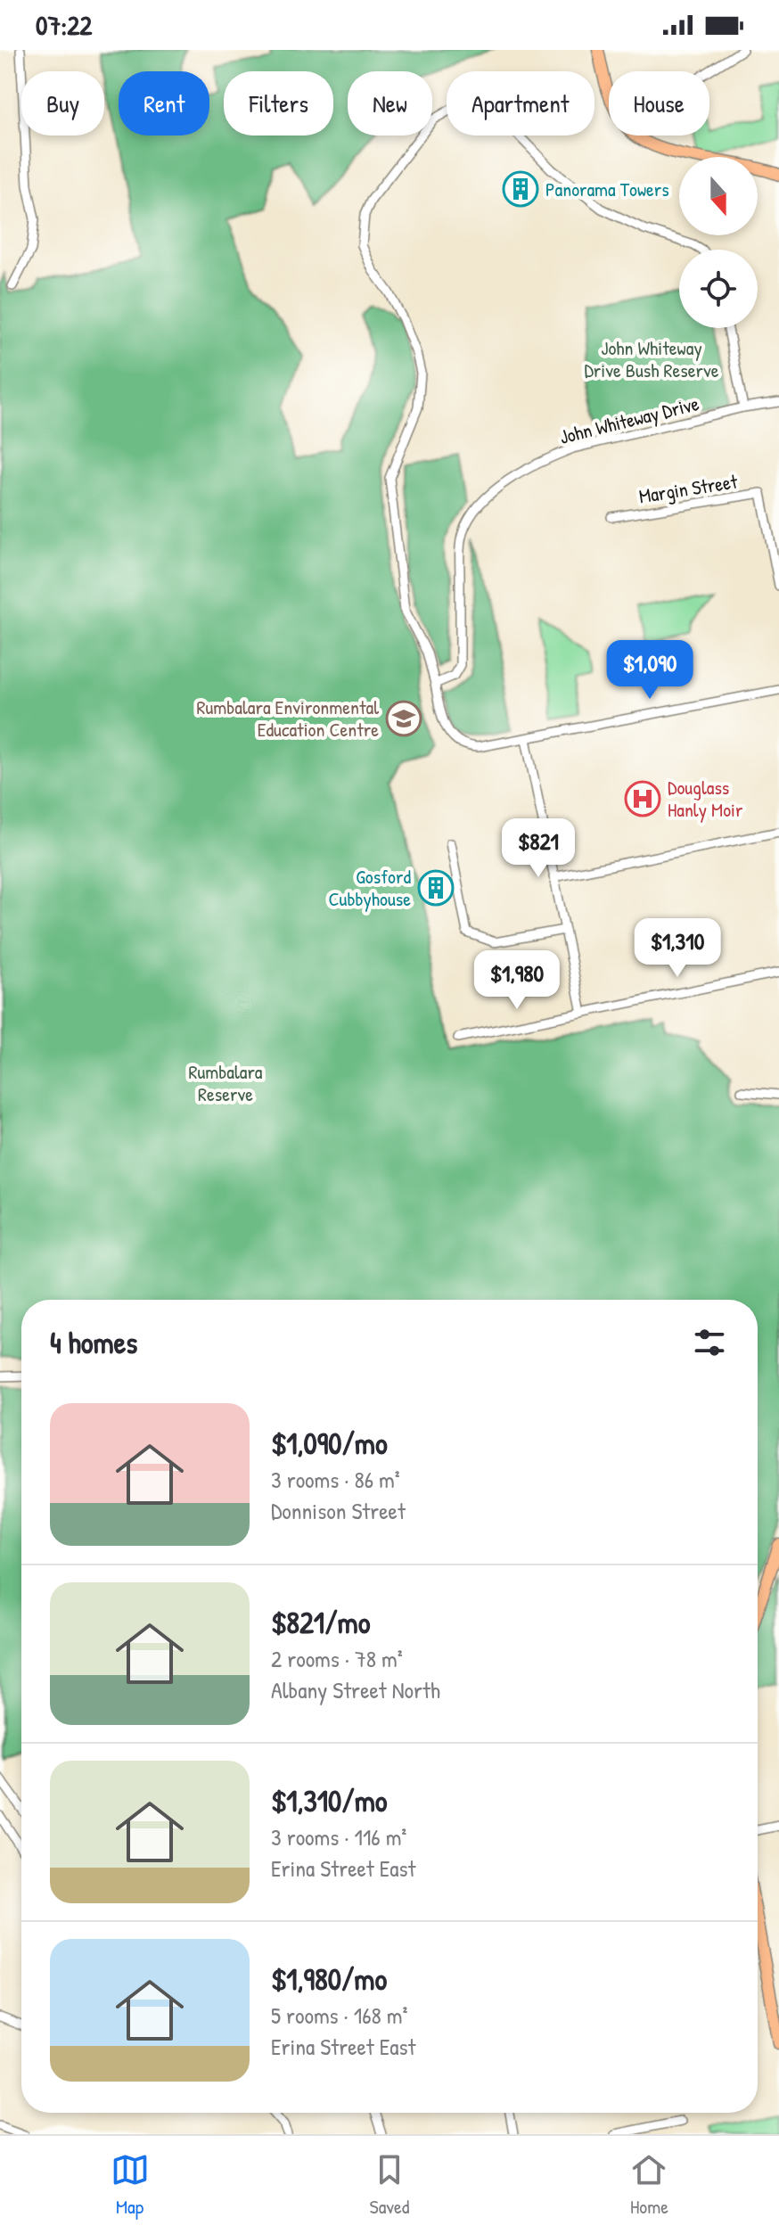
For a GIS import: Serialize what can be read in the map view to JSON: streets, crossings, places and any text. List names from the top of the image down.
{
  "streets": {
    "street": ["John Whiteway Drive", "Margin Street"]
  },
  "parks": ["John Whiteway Drive Bush Reserve", "Rumbalara Reserve"],
  "places": {
    "building": ["Panorama Towers", "Gosford Cubbyhouse"],
    "school or university": ["Rumbalara Environmental Education Centre"],
    "hospital": ["Douglass Hanly Moir"]
  },
  "north": "bottom",
  "page": {
    "status": "07:22",
    "chip": [
      "Buy",
      "Rent",
      "Filters",
      "New",
      "Apartment",
      "House"
    ],
    "price": [
      "$1,090",
      "$821",
      "$1,310",
      "$1,980"
    ],
    "heading": "4 homes",
    "list": [
      {
        "name": "$1,090/mo",
        "note": "3 rooms · 86 m² · Donnison Street"
      },
      {
        "name": "$821/mo",
        "note": "2 rooms · 78 m² · Albany Street North"
      },
      {
        "name": "$1,310/mo",
        "note": "3 rooms · 116 m² · Erina Street East"
      },
      {
        "name": "$1,980/mo",
        "note": "5 rooms · 168 m² · Erina Street East"
      }
    ],
    "tabs": ["Map", "Saved", "Home"]
  }
}
